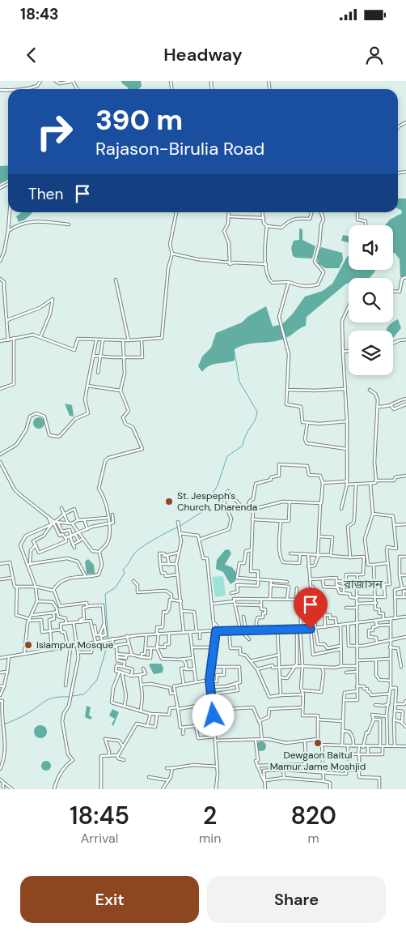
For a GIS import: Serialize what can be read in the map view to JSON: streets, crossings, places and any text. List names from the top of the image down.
{
  "districts": ["রাজাসন"],
  "places": ["St. Jespeph's Church, Dharenda", "Islampur Mosque", "Dewgaon Baitul Mamur Jame Moshjid"],
  "page": {
    "status": "18:43",
    "header": "Headway",
    "turn": ["390 m", "Rajason-Birulia Road"],
    "then": "Then",
    "eta": [
      "18:45",
      "Arrival",
      "2",
      "min",
      "820",
      "m"
    ],
    "buttons": ["Exit", "Share"]
  }
}
